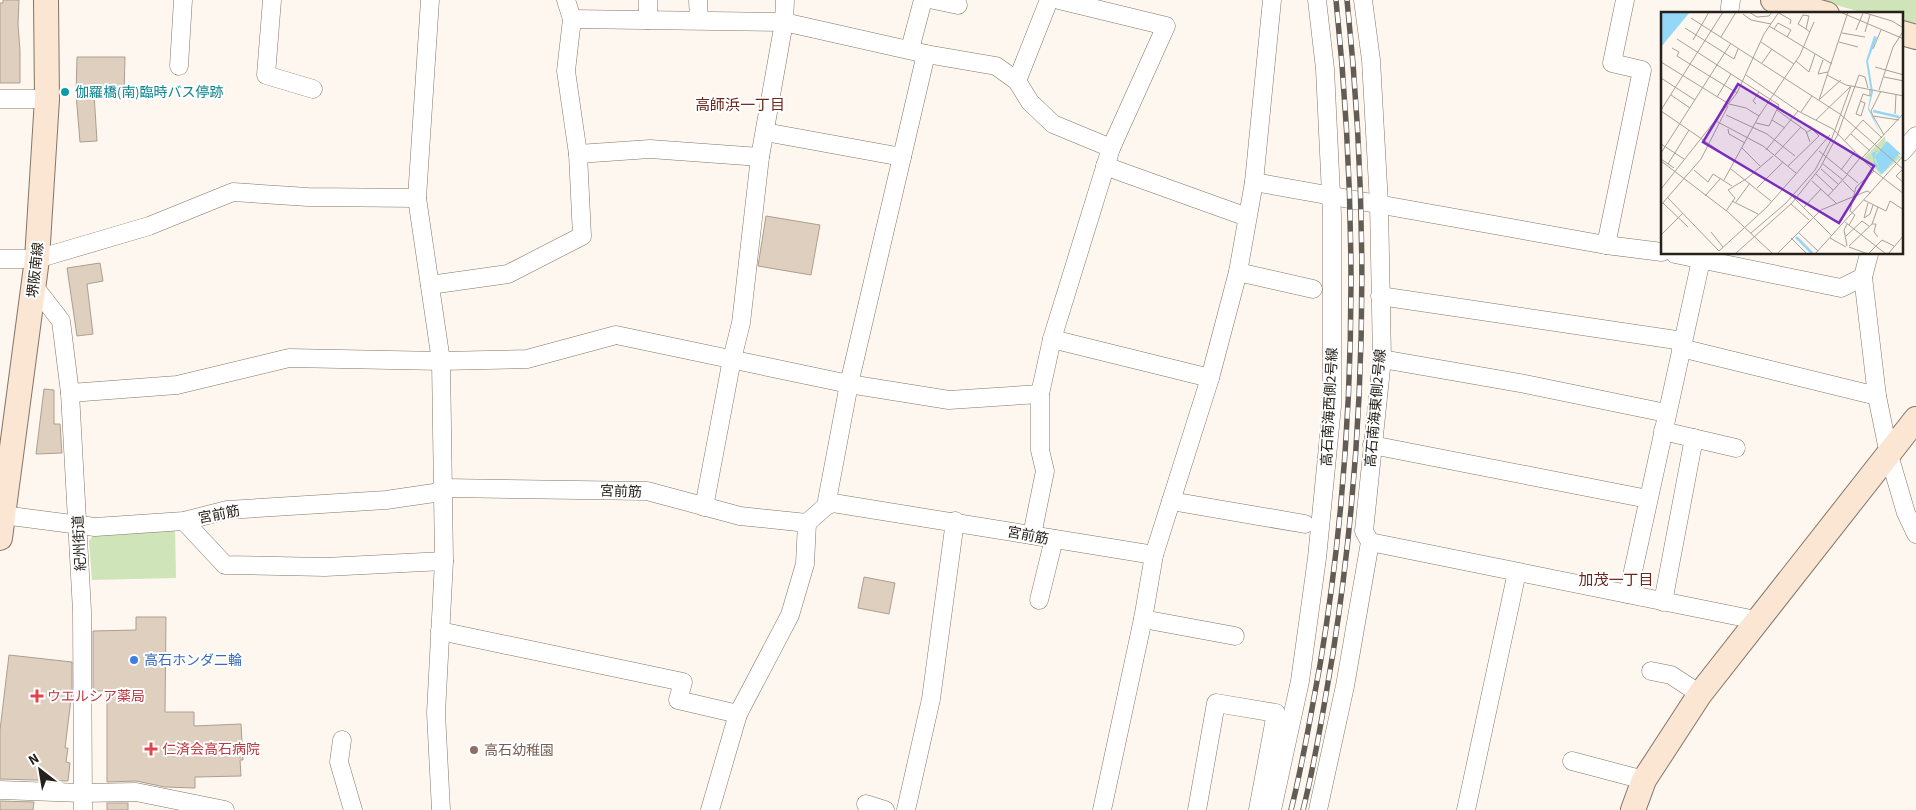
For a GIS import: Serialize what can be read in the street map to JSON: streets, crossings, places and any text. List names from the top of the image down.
{
  "streets": {
    "main road": ["堺阪南線"],
    "street": [
      "高石南海西側2号線",
      "高石南海東側2号線",
      "宮前筋",
      "紀州街道"
    ]
  },
  "crossings": [
    ["堺阪南線", "宮前筋"],
    ["堺阪南線", "紀州街道"],
    ["宮前筋", "紀州街道"]
  ],
  "districts": ["高師浜一丁目", "加茂一丁目"],
  "places": {
    "other": ["伽羅橋(南)臨時バス停跡", "高石ホンダ二輪", "高石幼稚園"],
    "health": ["ウエルシア薬局", "仁済会高石病院"]
  },
  "north": "top left"
}
